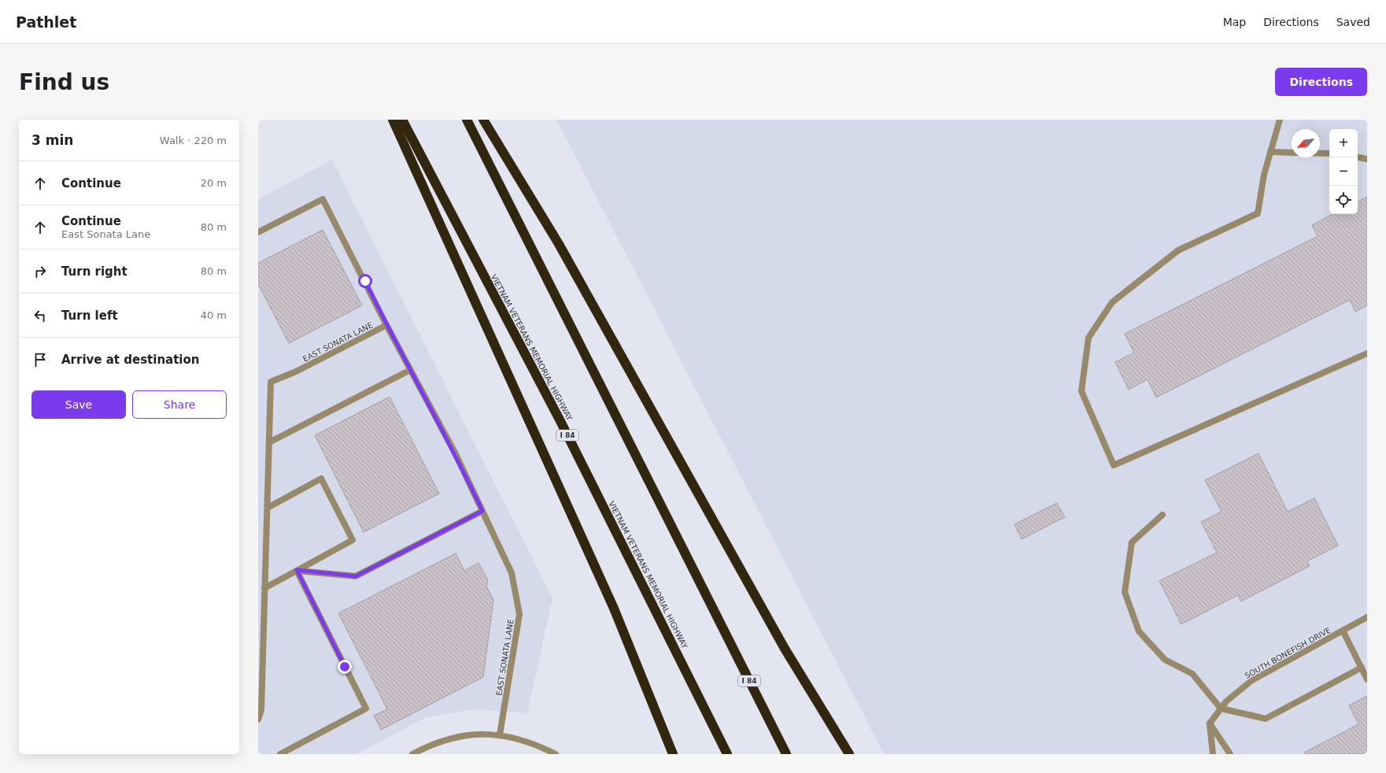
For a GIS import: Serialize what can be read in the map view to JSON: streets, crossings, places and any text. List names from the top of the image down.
{
  "streets": {
    "highway": ["VIETNAM VETERANS MEMORIAL HIGHWAY", "I 84"],
    "street": ["EAST SONATA LANE", "SOUTH BONEFISH DRIVE"]
  },
  "north": "bottom left",
  "page": {
    "header": "Pathlet",
    "nav": ["Map", "Directions", "Saved"],
    "buttons": [
      "Directions",
      ["Save", "Share"]
    ],
    "title": "Find us",
    "heading": ["3 min", "Walk · 220 m"],
    "map_buttons": ["+", "−"],
    "list": [
      ["Continue", "20 m"],
      ["Continue", "East Sonata Lane", "80 m"],
      ["Turn right", "80 m"],
      ["Turn left", "40 m"],
      "Arrive at destination"
    ]
  }
}
